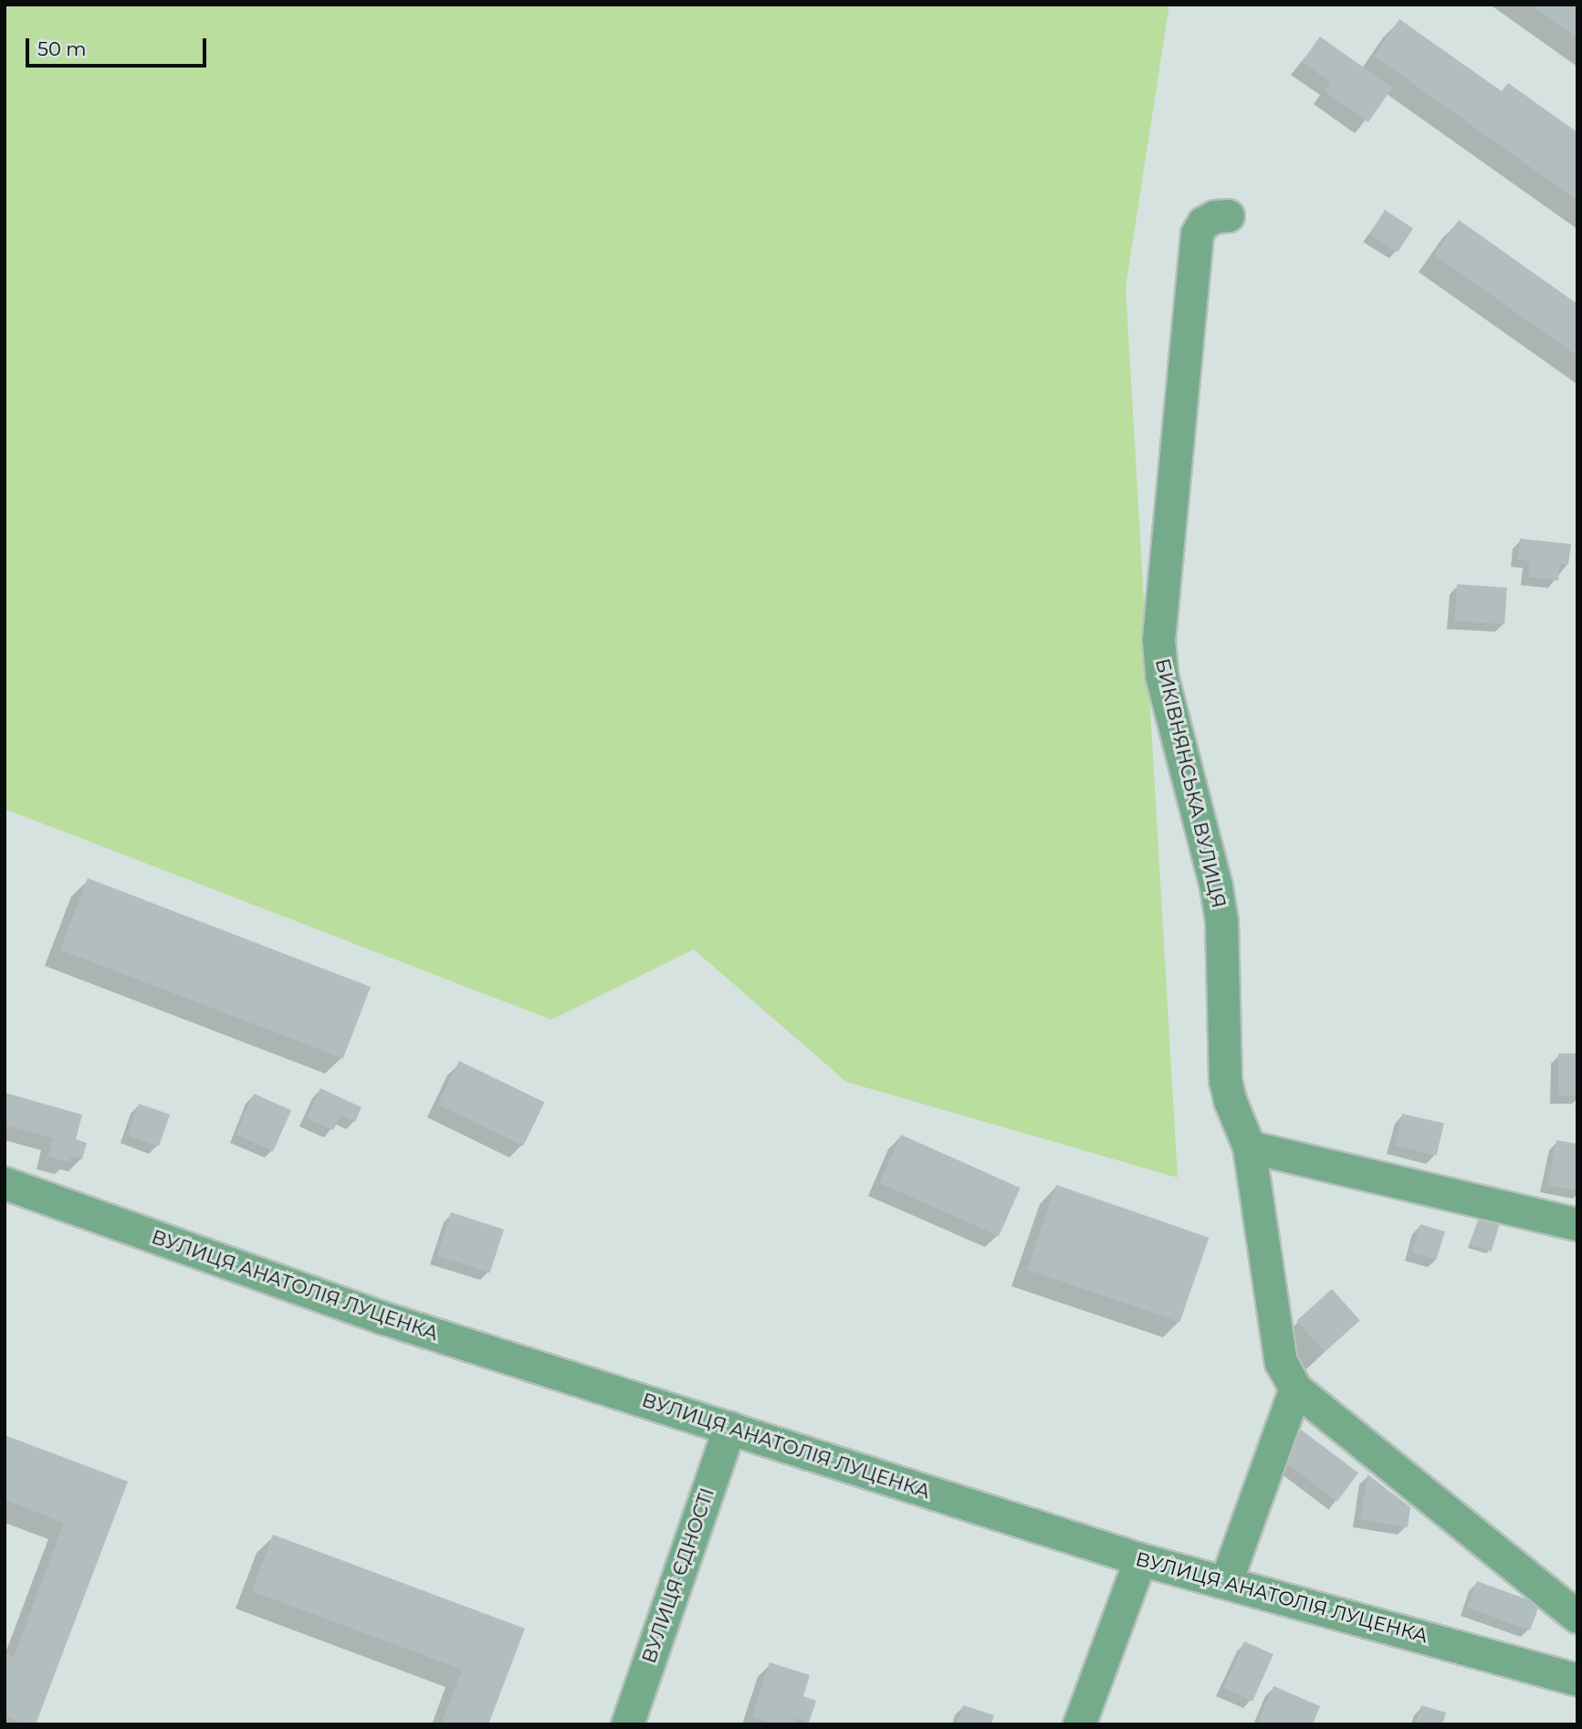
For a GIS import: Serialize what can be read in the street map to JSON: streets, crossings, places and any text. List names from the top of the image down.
{
  "streets": {
    "street": ["БИКІВНЯНСЬКА ВУЛИЦЯ", "ВУЛИЦЯ АНАТОЛІЯ ЛУЦЕНКА", "ВУЛИЦЯ ЄДНОСТІ"]
  },
  "crossings": [
    ["ВУЛИЦЯ АНАТОЛІЯ ЛУЦЕНКА", "ВУЛИЦЯ ЄДНОСТІ"]
  ],
  "scale_bar": "50 m"
}
